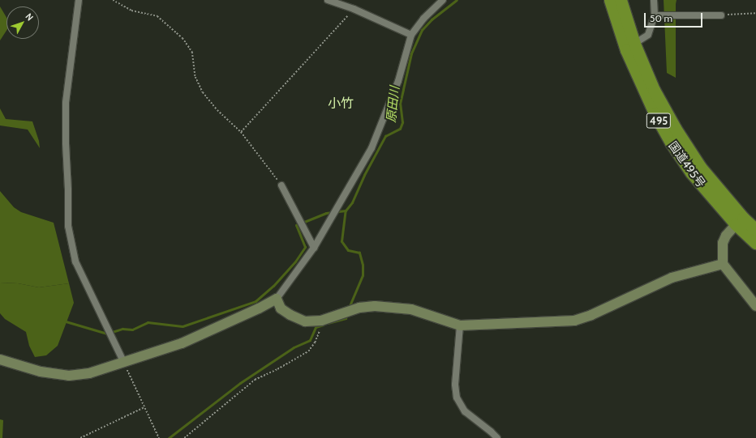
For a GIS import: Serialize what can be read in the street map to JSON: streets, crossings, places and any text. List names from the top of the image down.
{
  "streets": {
    "highway": ["495", "国道495号"]
  },
  "districts": ["小竹"],
  "water": ["原田川"],
  "scale_bar": "50 m",
  "north": "top right"
}
